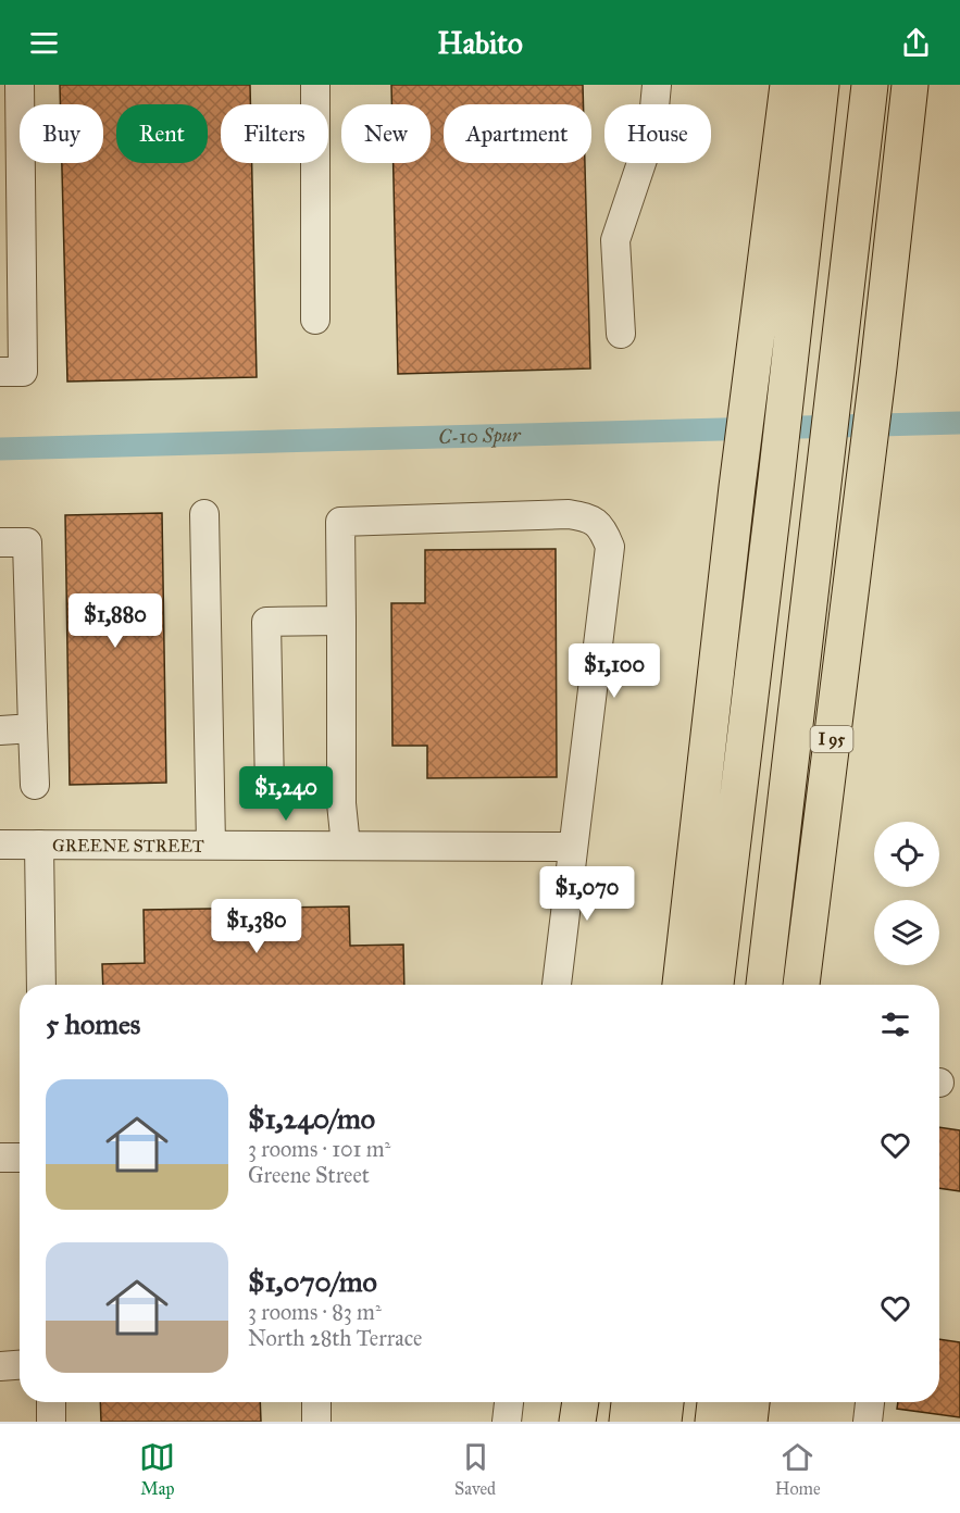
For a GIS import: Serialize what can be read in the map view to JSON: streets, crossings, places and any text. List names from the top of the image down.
{
  "streets": {
    "highway": ["I 95"],
    "street": ["GREENE STREET"]
  },
  "water": ["C-10 Spur"],
  "page": {
    "header": "Habito",
    "chip": [
      "Buy",
      "Rent",
      "Filters",
      "New",
      "Apartment",
      "House"
    ],
    "price": [
      "$1,880",
      "$1,100",
      "$1,240",
      "$1,070",
      "$1,380"
    ],
    "heading": "5 homes",
    "list": [
      {
        "name": "$1,240/mo",
        "note": "3 rooms · 101 m² · Greene Street"
      },
      {
        "name": "$1,070/mo",
        "note": "3 rooms · 83 m² · North 28th Terrace"
      }
    ],
    "tabs": ["Map", "Saved", "Home"]
  }
}
